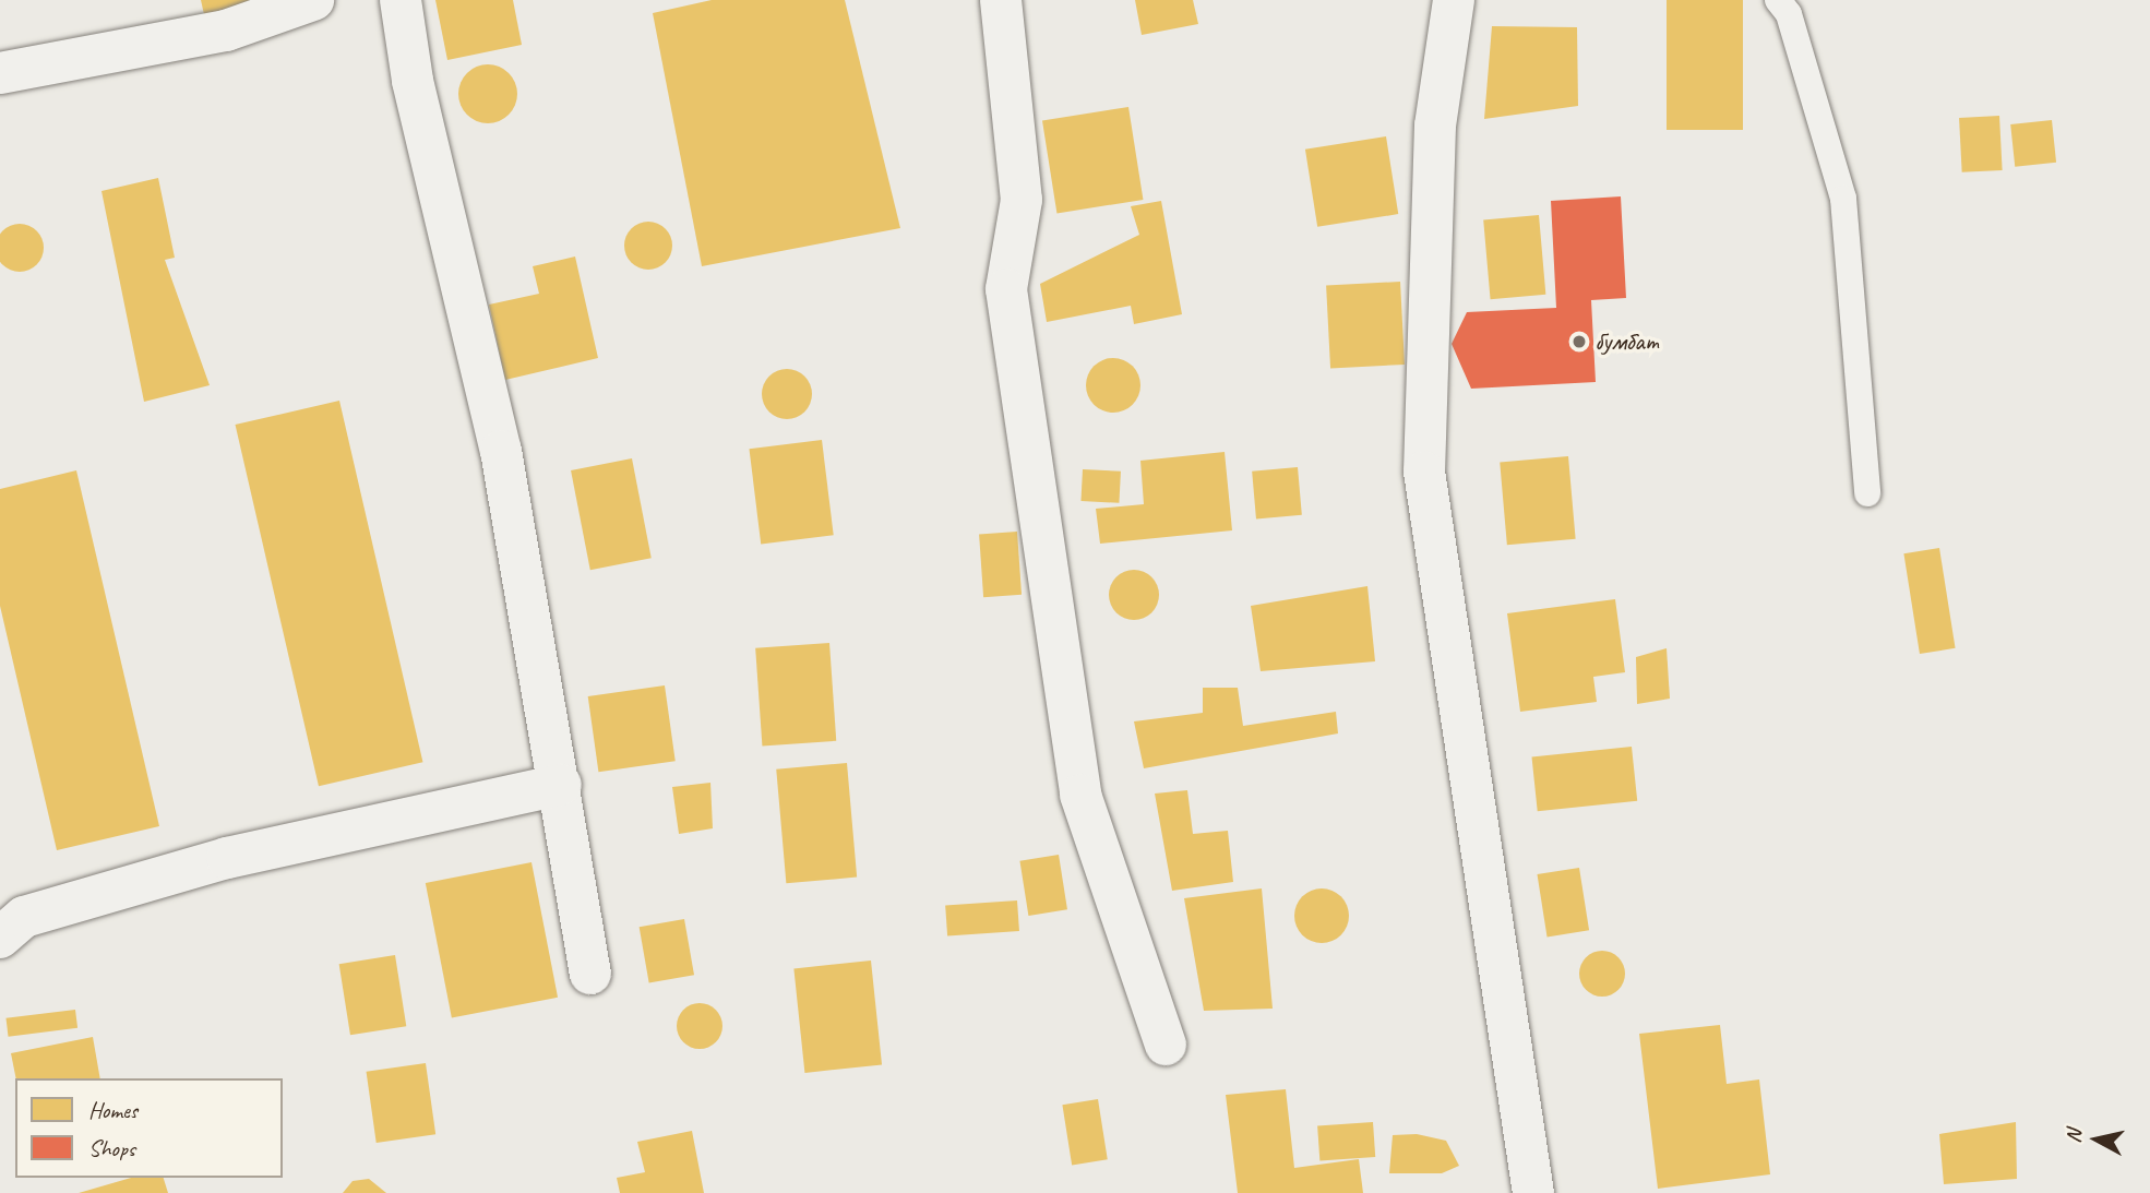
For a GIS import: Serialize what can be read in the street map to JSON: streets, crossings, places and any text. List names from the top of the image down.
{
  "places": ["бумбат"],
  "legend": ["Homes", "Shops"],
  "north": "left"
}
